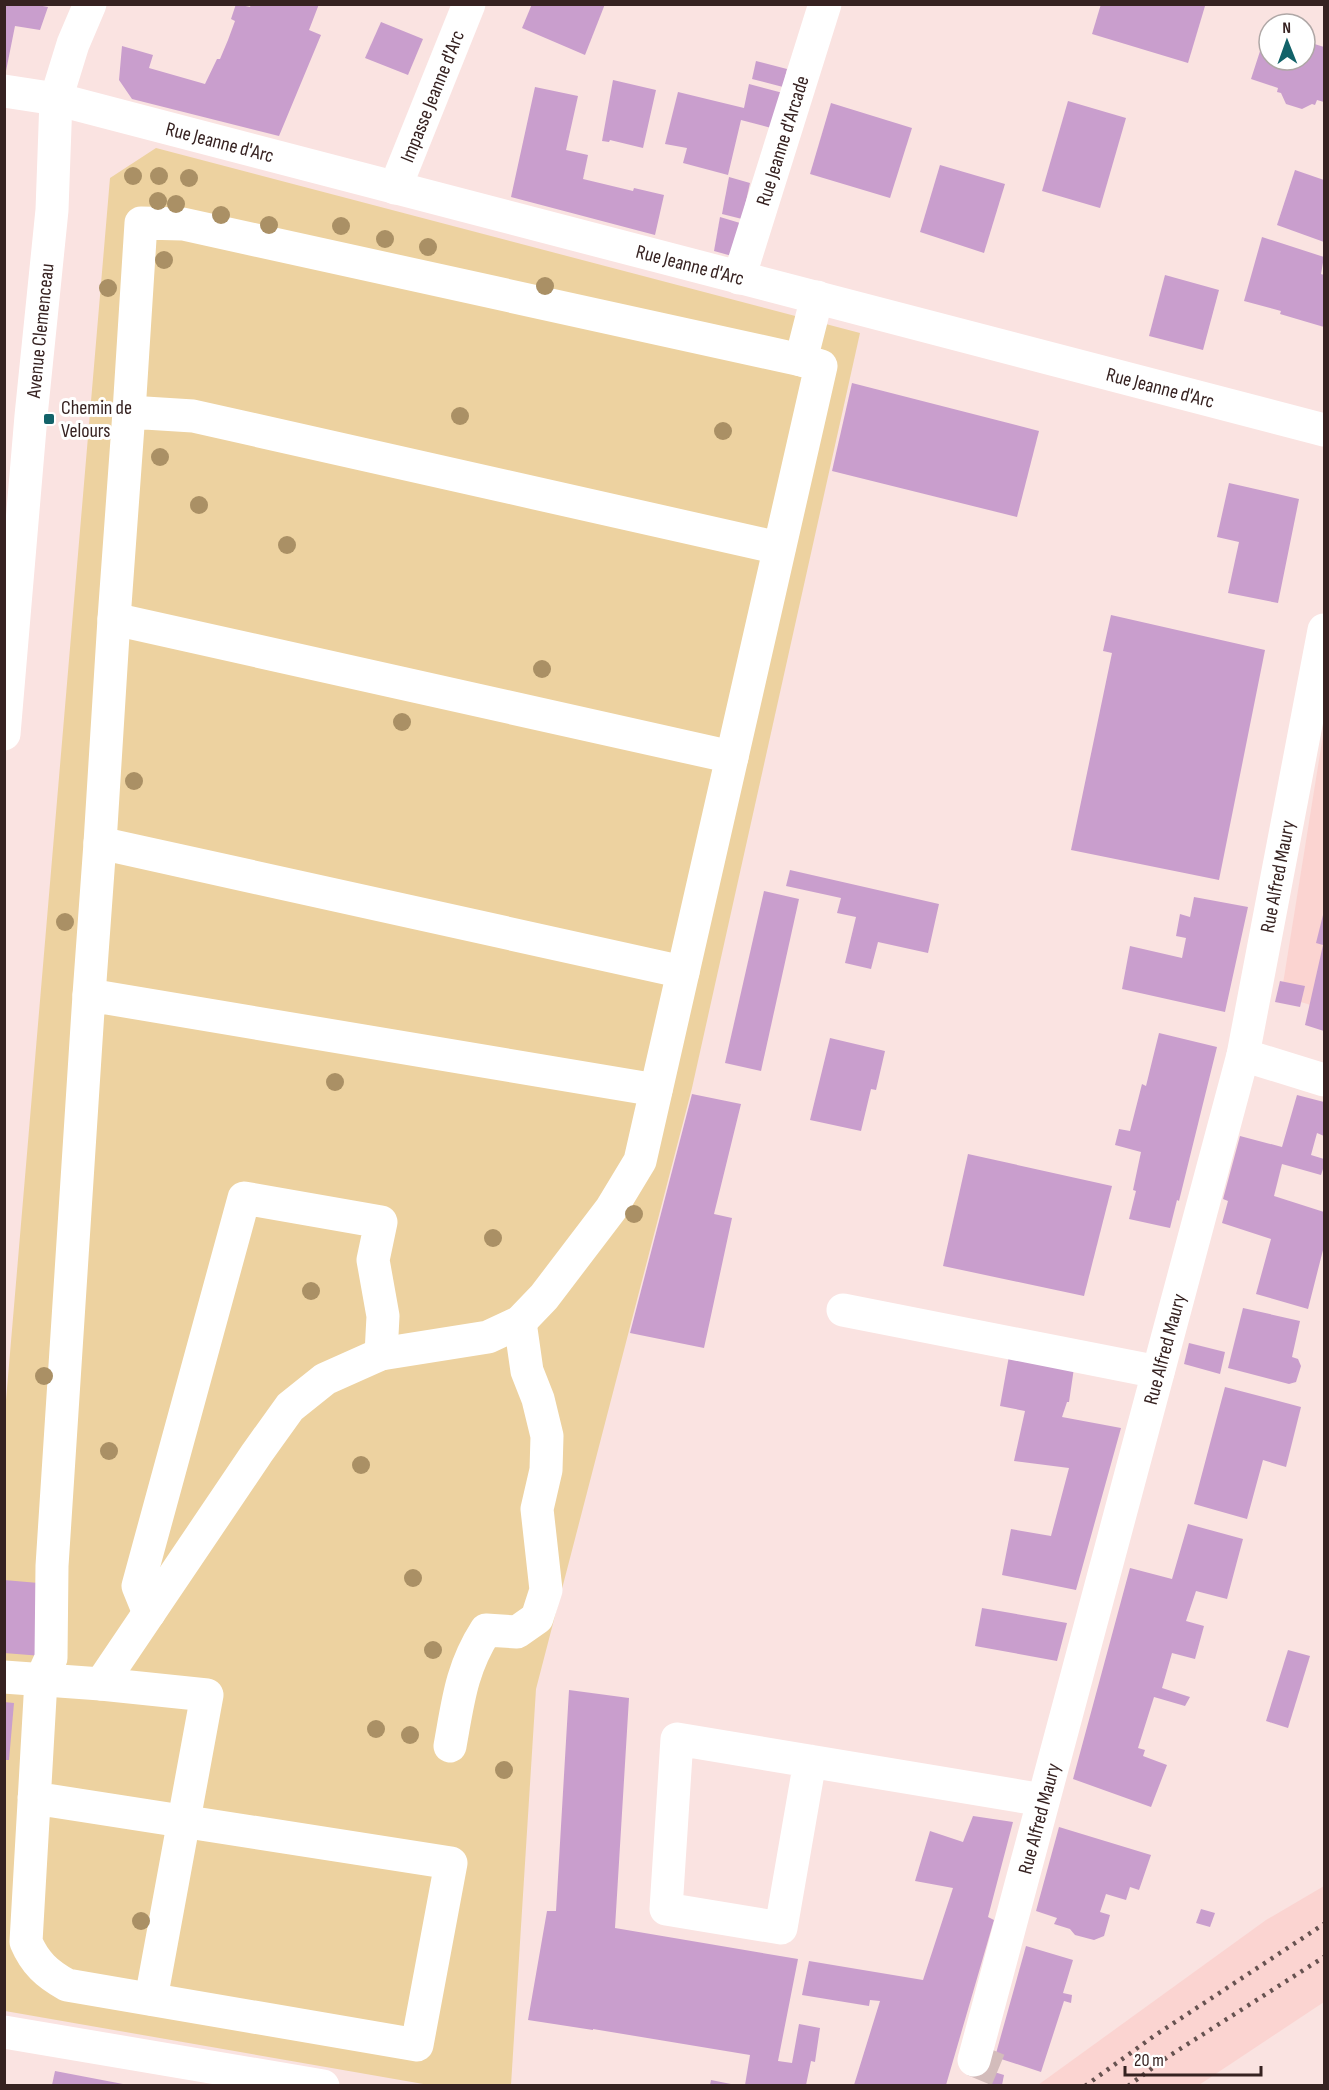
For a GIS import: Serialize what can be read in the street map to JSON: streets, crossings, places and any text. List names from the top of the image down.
{
  "streets": {
    "street": [
      "Impasse Jeanne d'Arc",
      "Rue Jeanne d'Arcade",
      "Rue Jeanne d'Arc",
      "Avenue Clemenceau",
      "Rue Alfred Maury"
    ]
  },
  "crossings": [
    ["Impasse Jeanne d'Arc", "Rue Jeanne d'Arc"],
    ["Rue Jeanne d'Arcade", "Rue Jeanne d'Arc"],
    ["Rue Jeanne d'Arc", "Avenue Clemenceau"]
  ],
  "places": {
    "transit": ["Chemin de Velours"]
  },
  "scale_bar": "20 m",
  "north": "top"
}
